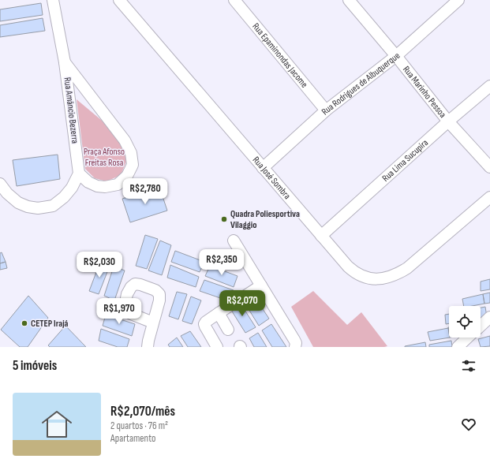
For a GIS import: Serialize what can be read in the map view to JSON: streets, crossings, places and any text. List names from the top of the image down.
{
  "streets": {
    "street": [
      "Rua Epaminondas Jacome",
      "Rua Rodrigues de Albuquerque",
      "Rua Marinho Pessoa",
      "Rua Amâncio Bezerra",
      "Rua Lima Sucupira",
      "Rua José Sombra"
    ]
  },
  "crossings": [
    ["Rua Epaminondas Jacome", "Rua Rodrigues de Albuquerque"],
    ["Rua Rodrigues de Albuquerque", "Rua Marinho Pessoa"],
    ["Rua Rodrigues de Albuquerque", "Rua José Sombra"],
    ["Rua Marinho Pessoa", "Rua Lima Sucupira"],
    ["Rua Lima Sucupira", "Rua José Sombra"]
  ],
  "parks": ["Praça Afonso Freitas Rosa"],
  "places": ["Quadra Poliesportiva Vilaggio", "CETEP Irajá"],
  "page": {
    "price": [
      "R$2,780",
      "R$2,350",
      "R$2,030",
      "R$2,070",
      "R$1,970"
    ],
    "heading": "5 imóveis",
    "list": [
      {
        "name": "R$2,070/mês",
        "note": "2 quartos · 76 m² · Apartamento"
      }
    ]
  }
}
